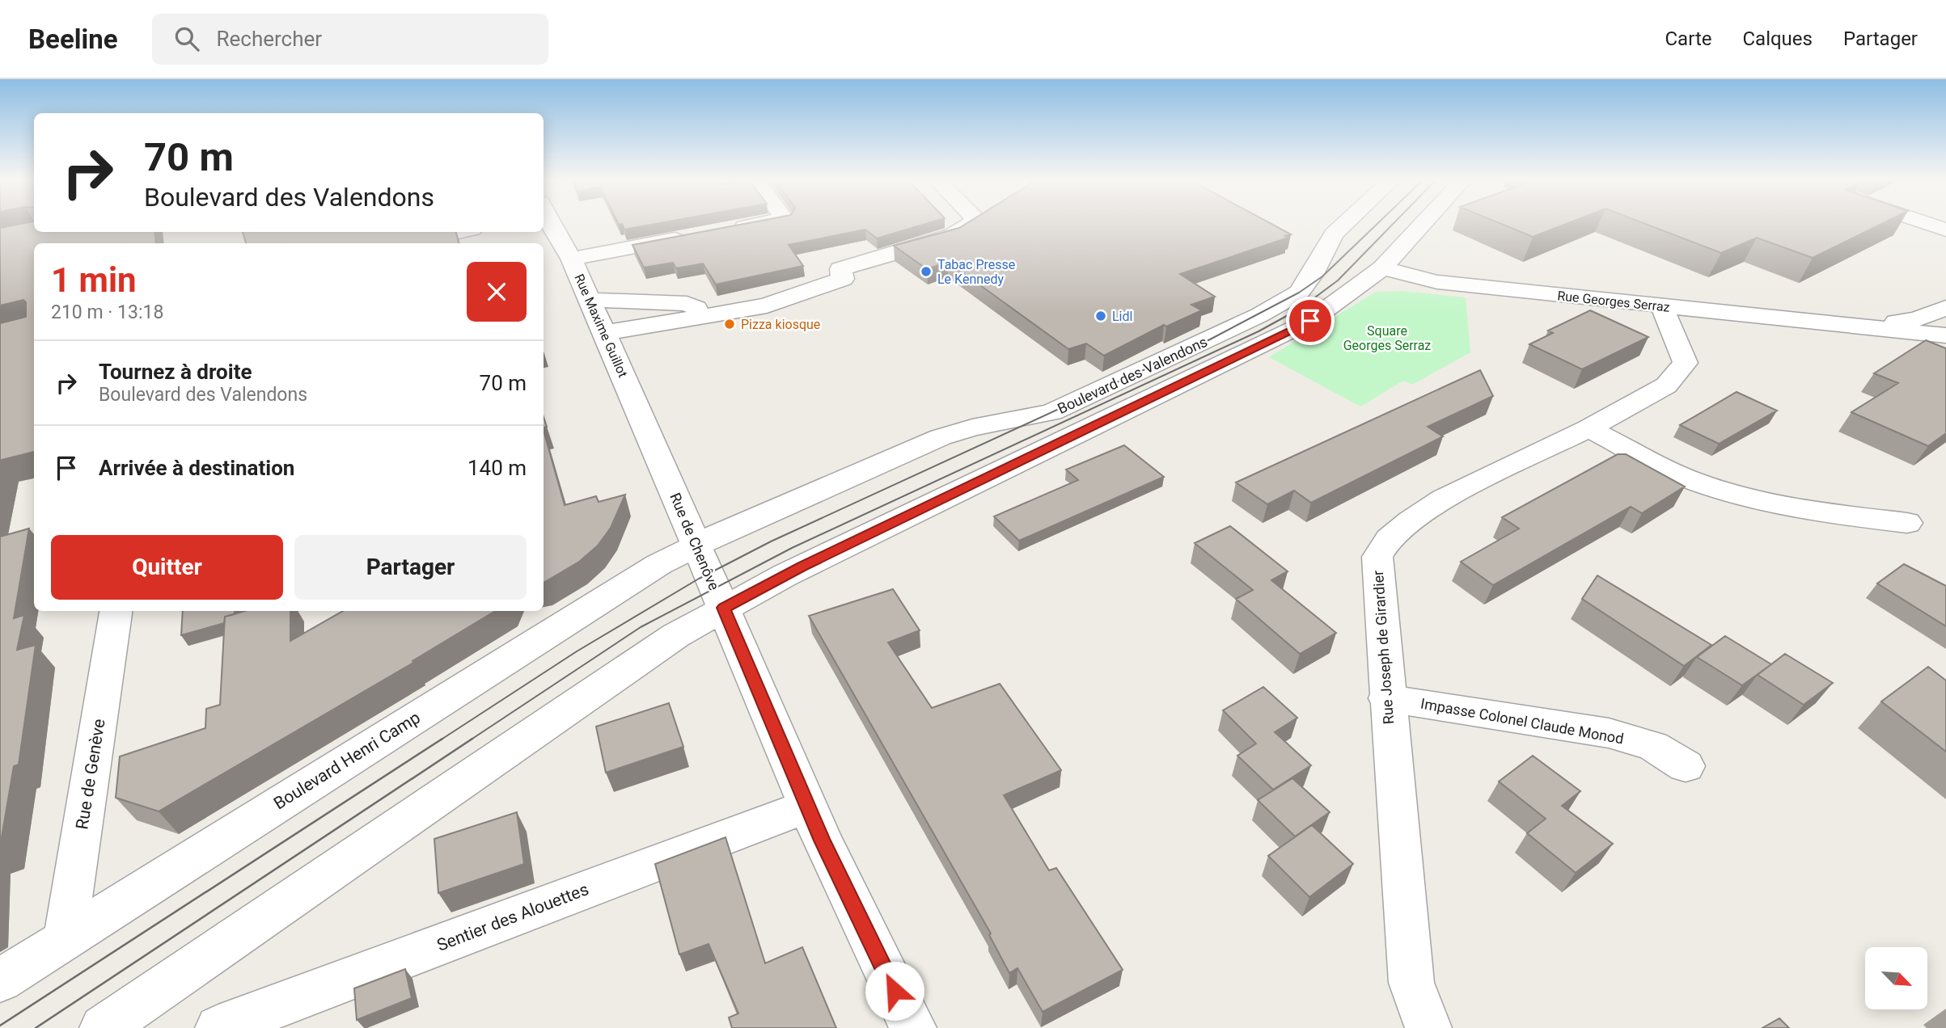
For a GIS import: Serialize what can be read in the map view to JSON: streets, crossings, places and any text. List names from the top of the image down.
{
  "streets": {
    "street": [
      "Rue Georges Serraz",
      "Rue Maxime Guillot",
      "Boulevard des Valendons",
      "Rue de Chenôve",
      "Rue Joseph de Girardier",
      "Impasse Colonel Claude Monod",
      "Boulevard Henri Camp",
      "Rue de Genève",
      "Sentier des Alouettes"
    ]
  },
  "crossings": [
    ["Rue Georges Serraz", "Boulevard des Valendons"],
    ["Rue Georges Serraz", "Rue Joseph de Girardier"],
    ["Rue Maxime Guillot", "Rue de Chenôve"],
    ["Boulevard des Valendons", "Rue de Chenôve"],
    ["Boulevard des Valendons", "Boulevard Henri Camp"],
    ["Rue de Chenôve", "Boulevard Henri Camp"],
    ["Rue de Chenôve", "Sentier des Alouettes"],
    ["Rue Joseph de Girardier", "Impasse Colonel Claude Monod"],
    ["Boulevard Henri Camp", "Rue de Genève"]
  ],
  "parks": ["Square Georges Serraz"],
  "places": ["Tabac Presse Le Kennedy", "Lidl", "Pizza kiosque"],
  "north": "bottom right",
  "page": {
    "header": "Beeline",
    "search": "Rechercher",
    "nav": ["Carte", "Calques", "Partager"],
    "turn": ["70 m", "Boulevard des Valendons"],
    "heading": ["1 min", "210 m · 13:18"],
    "list": [
      {
        "name": "Tournez à droite",
        "note": "Boulevard des Valendons",
        "value": "70 m"
      },
      {
        "name": "Arrivée à destination",
        "value": "140 m"
      }
    ],
    "buttons": ["Quitter", "Partager"]
  }
}
